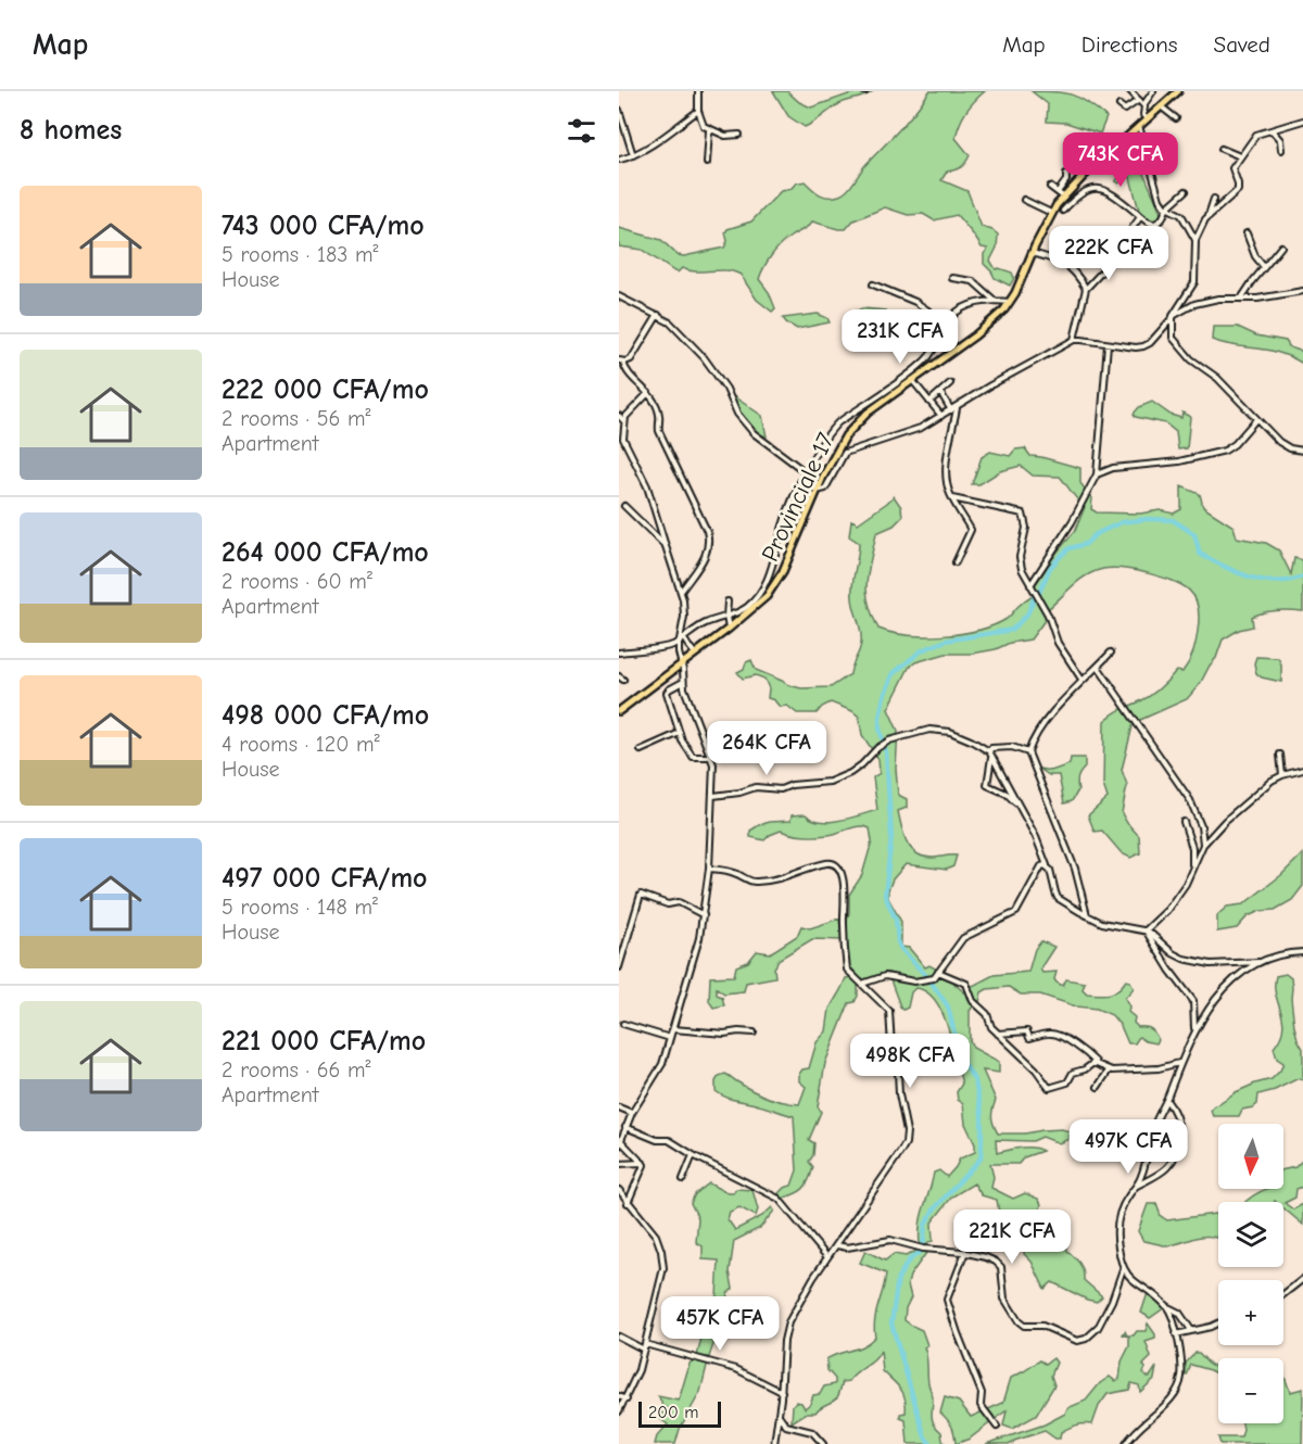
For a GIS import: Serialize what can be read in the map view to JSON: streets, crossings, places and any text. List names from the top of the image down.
{
  "streets": {
    "main road": ["Provinciale 17"]
  },
  "scale_bar": "200 m",
  "north": "bottom",
  "page": {
    "header": "Map",
    "nav": ["Map", "Directions", "Saved"],
    "heading": "8 homes",
    "price": [
      "743K CFA",
      "222K CFA",
      "231K CFA",
      "264K CFA",
      "498K CFA",
      "497K CFA",
      "221K CFA",
      "457K CFA"
    ],
    "list": [
      {
        "name": "743 000 CFA/mo",
        "note": "5 rooms · 183 m² · House"
      },
      {
        "name": "222 000 CFA/mo",
        "note": "2 rooms · 56 m² · Apartment"
      },
      {
        "name": "264 000 CFA/mo",
        "note": "2 rooms · 60 m² · Apartment"
      },
      {
        "name": "498 000 CFA/mo",
        "note": "4 rooms · 120 m² · House"
      },
      {
        "name": "497 000 CFA/mo",
        "note": "5 rooms · 148 m² · House"
      },
      {
        "name": "221 000 CFA/mo",
        "note": "2 rooms · 66 m² · Apartment"
      }
    ],
    "map_buttons": ["+", "−"],
    "scale": "200 m"
  }
}
